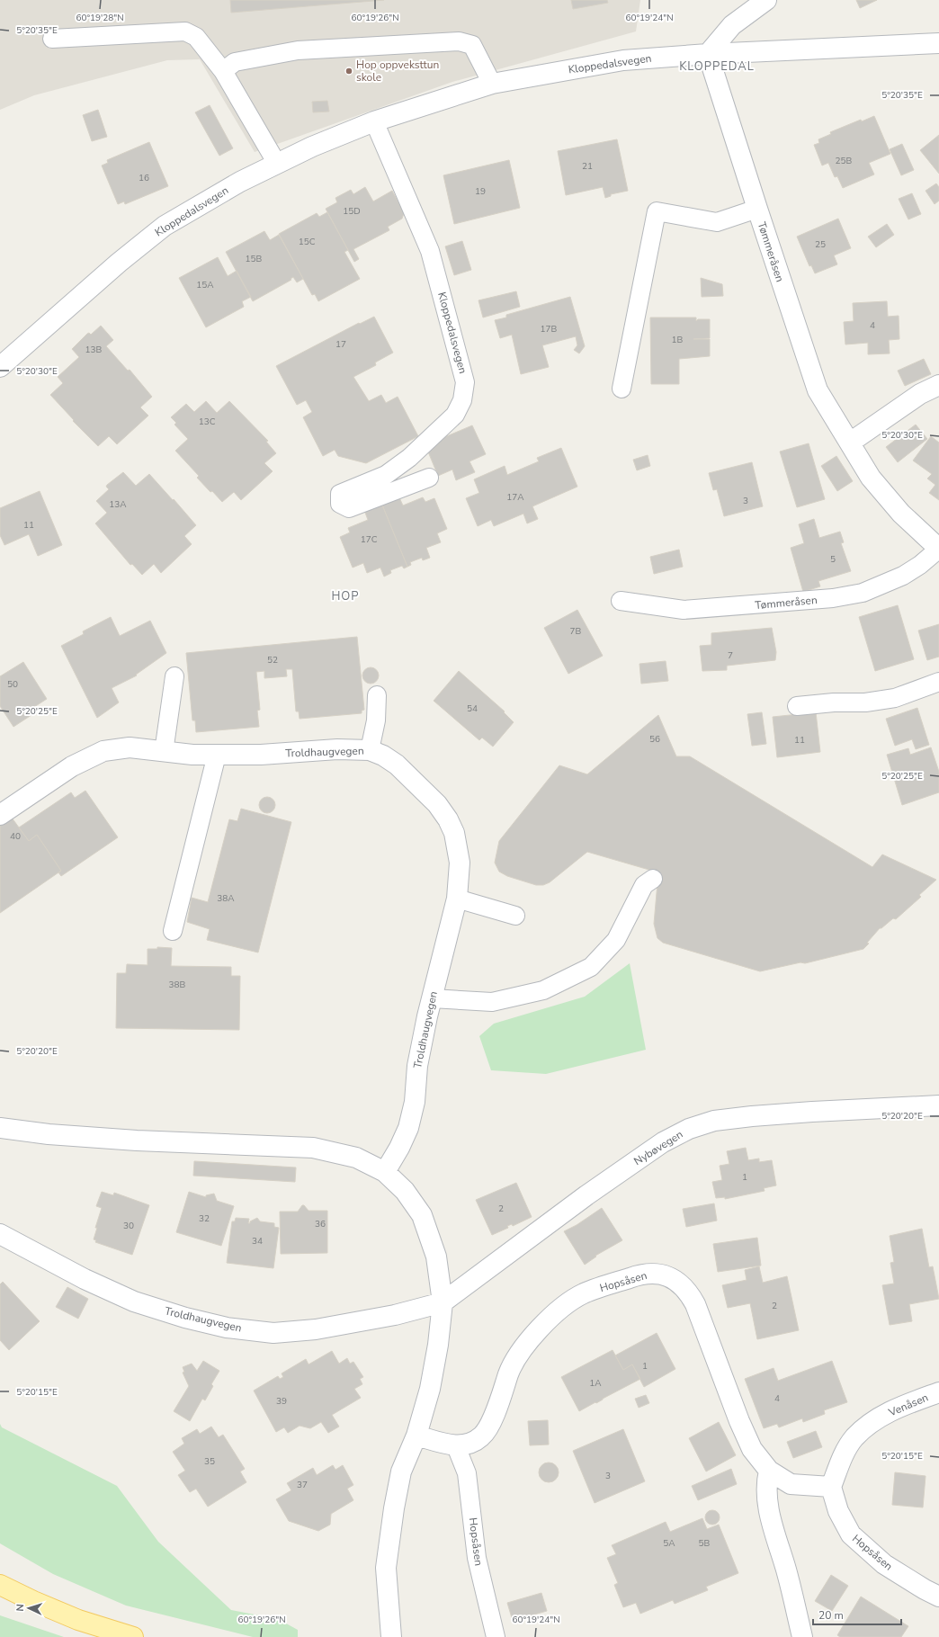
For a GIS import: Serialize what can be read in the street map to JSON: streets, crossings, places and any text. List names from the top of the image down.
{
  "streets": {
    "street": [
      "Kloppedalsvegen",
      "Tømmeråsen",
      "Troldhaugvegen",
      "Nybøvegen",
      "Hopsåsen",
      "Venåsen"
    ]
  },
  "crossings": [
    ["Kloppedalsvegen", "Tømmeråsen"],
    ["Troldhaugvegen", "Nybøvegen"],
    ["Hopsåsen", "Venåsen"]
  ],
  "districts": ["KLOPPEDAL", "HOP"],
  "places": ["Hop oppveksttun skole"],
  "house_numbers": [
    "25B",
    "21",
    "16",
    "19",
    "15D",
    "15C",
    "25",
    "15B",
    "15A",
    "4",
    "17B",
    "1B",
    "17",
    "13B",
    "13C",
    "17A",
    "3",
    "13A",
    "11",
    "17C",
    "5",
    "7B",
    "7",
    "52",
    "50",
    "54",
    "56",
    "11",
    "40",
    "38A",
    "38B",
    "1",
    "2",
    "32",
    "36",
    "30",
    "34",
    "2",
    "1",
    "1A",
    "4",
    "39",
    "35",
    "3",
    "37",
    "5A",
    "5B"
  ],
  "scale_bar": "20 m",
  "north": "left",
  "coordinates": [
    "60°19'28\"N",
    "60°19'26\"N",
    "60°19'24\"N",
    "5°20'35\"E",
    "5°20'30\"E",
    "5°20'25\"E",
    "5°20'20\"E",
    "5°20'15\"E"
  ]
}
